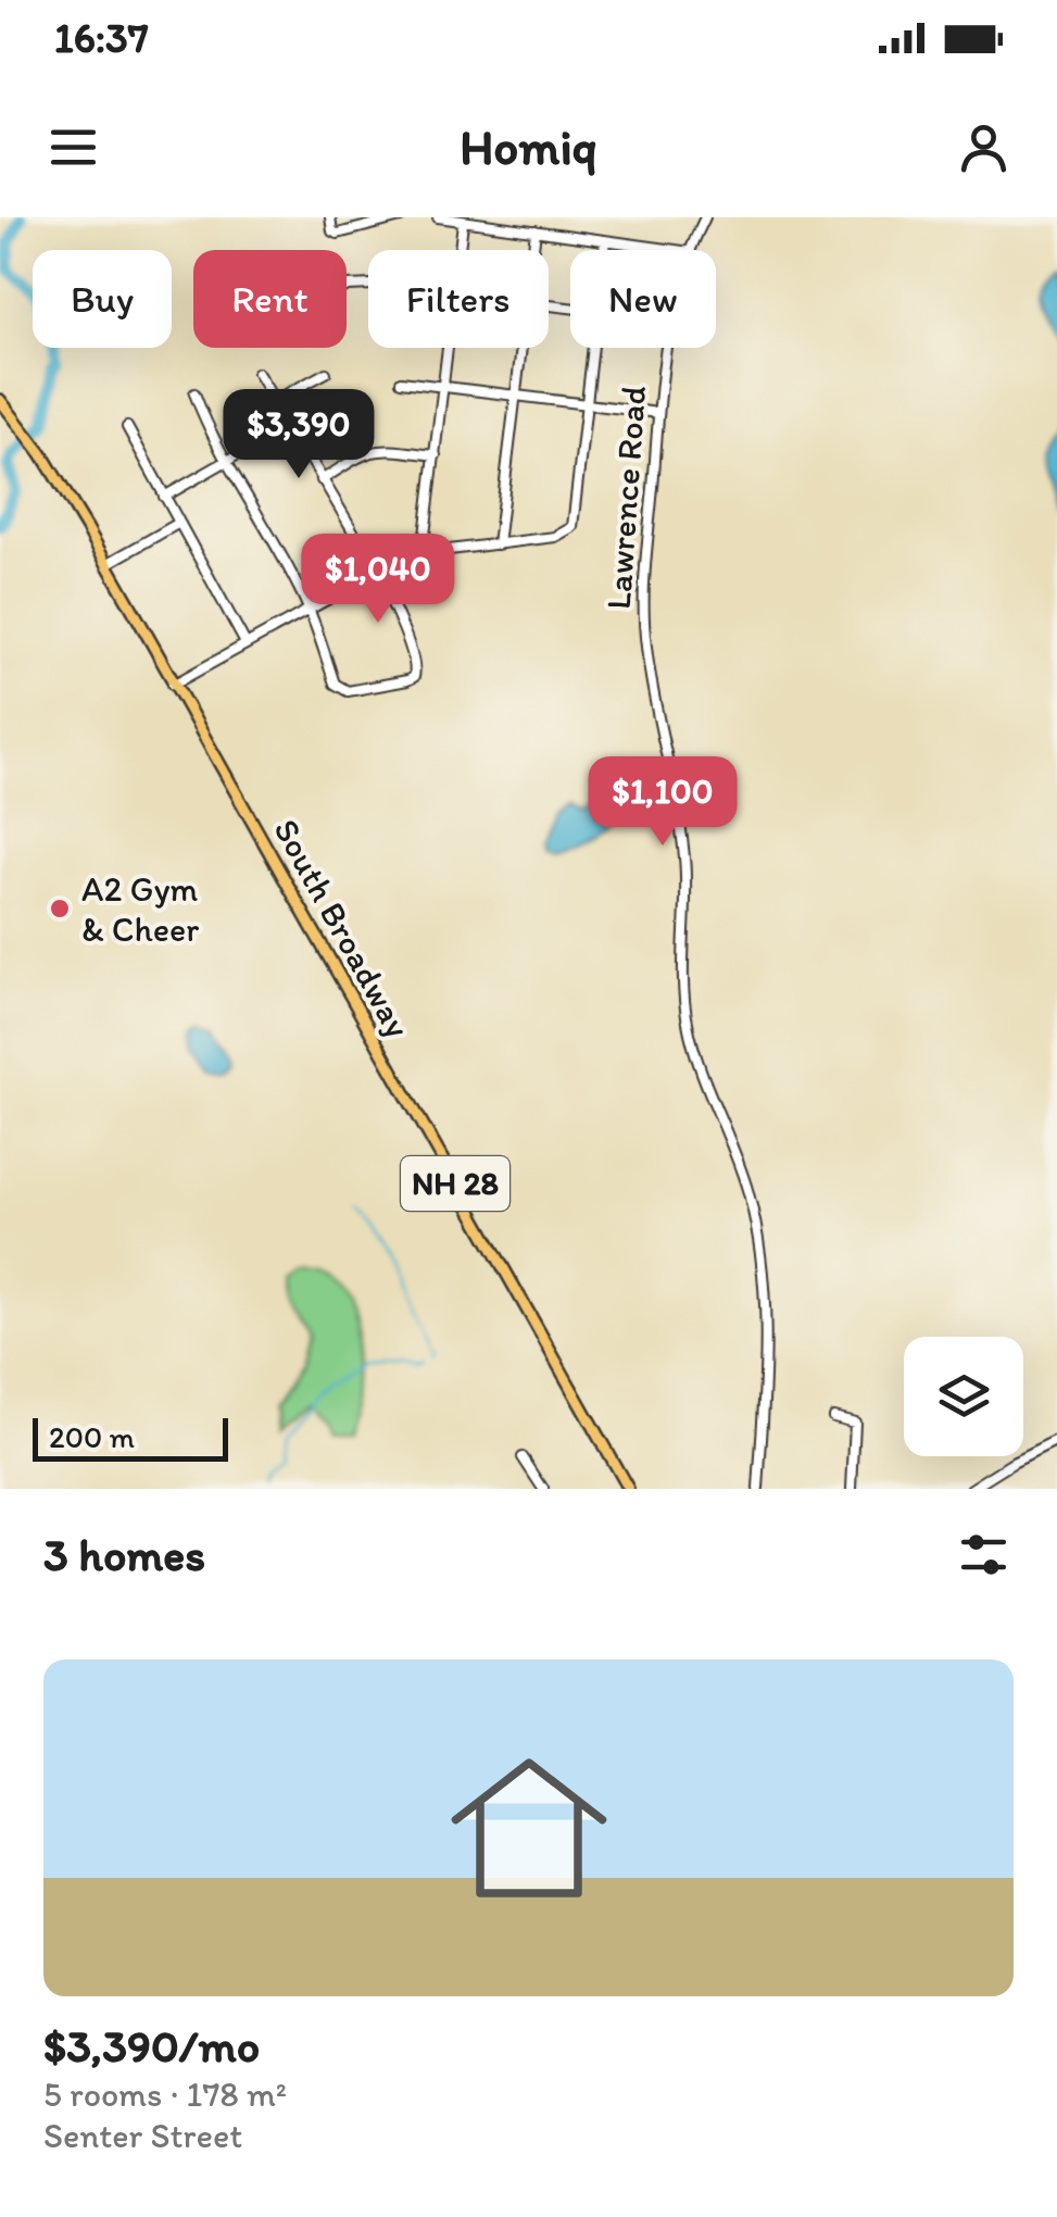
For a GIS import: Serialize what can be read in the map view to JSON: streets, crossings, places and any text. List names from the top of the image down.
{
  "streets": {
    "main road": ["South Broadway", "NH 28"],
    "street": ["Lawrence Road"]
  },
  "places": ["A2 Gym & Cheer"],
  "scale_bar": "200 m",
  "page": {
    "status": "16:37",
    "header": "Homiq",
    "chip": [
      "Buy",
      "Rent",
      "Filters",
      "New"
    ],
    "price": ["$3,390", "$1,040", "$1,100"],
    "scale": "200 m",
    "heading": "3 homes",
    "list": [
      {
        "name": "$3,390/mo",
        "note": "5 rooms · 178 m² · Senter Street"
      }
    ]
  }
}
